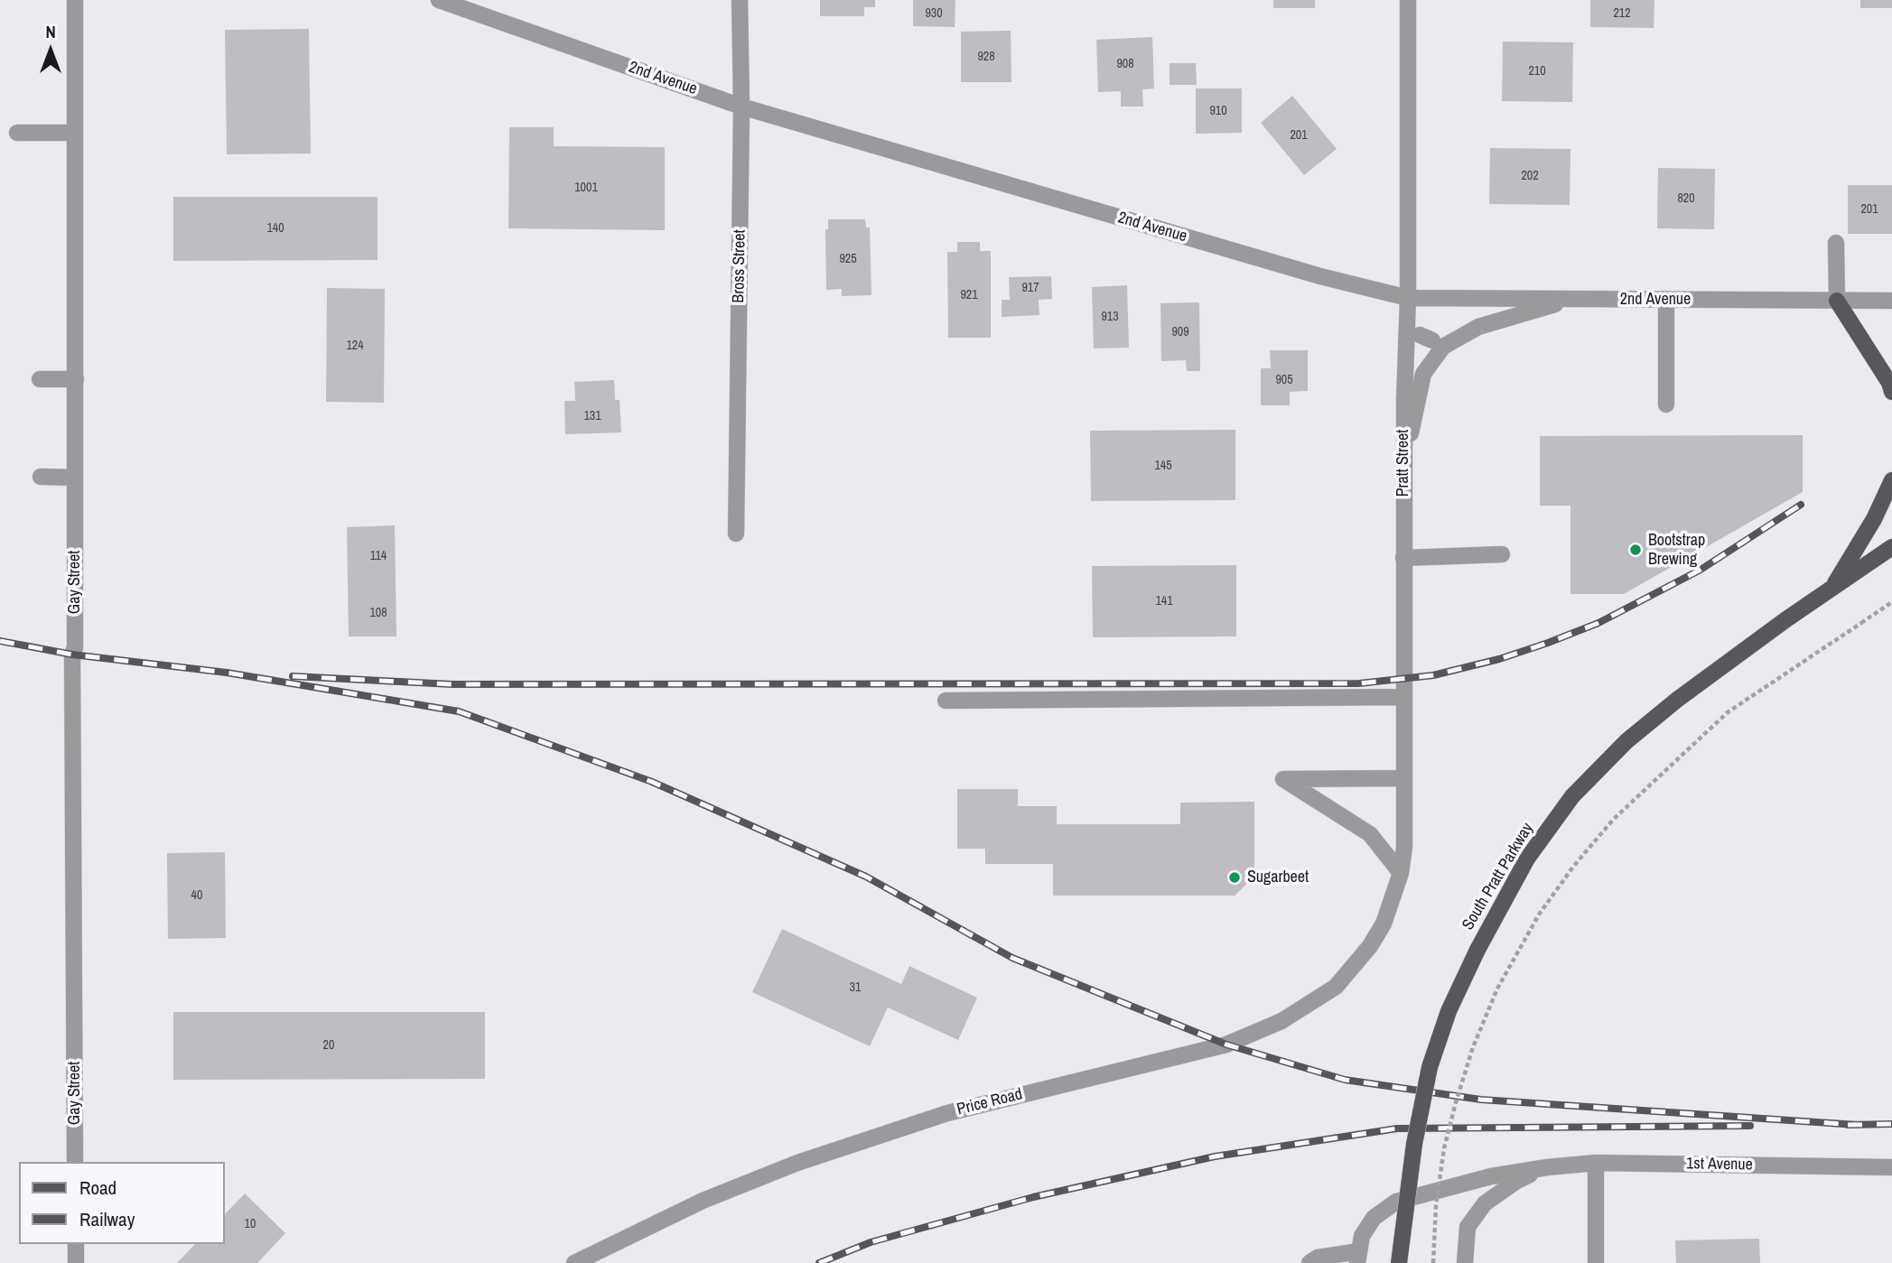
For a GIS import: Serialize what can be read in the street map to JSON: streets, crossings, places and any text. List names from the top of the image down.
{
  "streets": {
    "main road": ["South Pratt Parkway"],
    "street": [
      "2nd Avenue",
      "Bross Street",
      "Pratt Street",
      "Gay Street",
      "Price Road",
      "1st Avenue"
    ]
  },
  "crossings": [
    ["2nd Avenue", "Bross Street"],
    ["2nd Avenue", "Pratt Street"],
    ["Pratt Street", "Price Road"]
  ],
  "places": ["Bootstrap Brewing", "Sugarbeet"],
  "house_numbers": [
    "930",
    "212",
    "928",
    "908",
    "210",
    "910",
    "201",
    "202",
    "1001",
    "820",
    "201",
    "140",
    "925",
    "917",
    "921",
    "913",
    "909",
    "124",
    "905",
    "131",
    "145",
    "114",
    "141",
    "108",
    "40",
    "31",
    "20",
    "10"
  ],
  "legend": ["Road", "Railway"],
  "north": "top"
}
